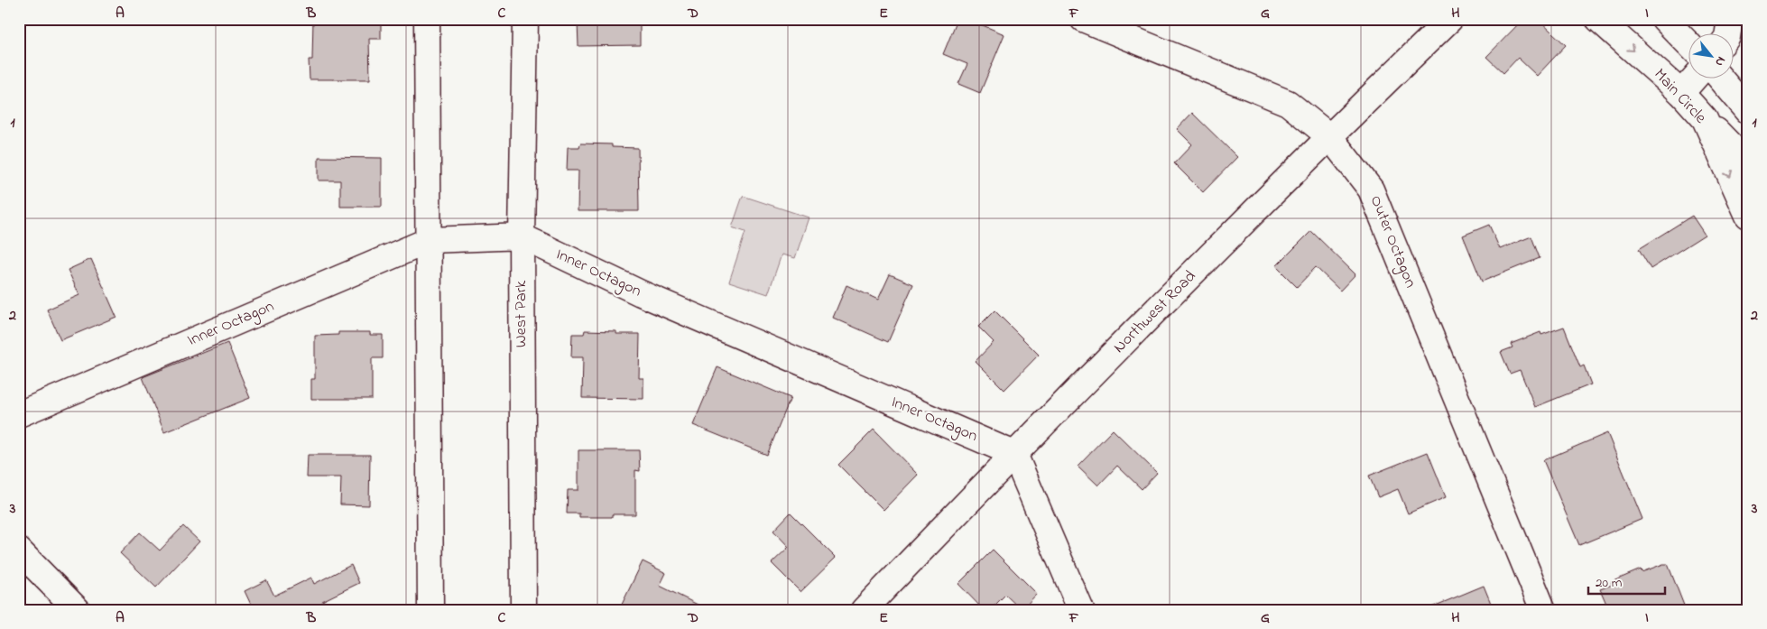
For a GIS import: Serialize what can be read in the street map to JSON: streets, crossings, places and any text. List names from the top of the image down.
{
  "streets": {
    "street": [
      "Main Circle",
      "Outer Octagon",
      "Inner Octagon",
      "Northwest Road",
      "West Park"
    ]
  },
  "crossings": [
    ["Outer Octagon", "Northwest Road"],
    ["Inner Octagon", "Northwest Road"],
    ["Inner Octagon", "West Park"]
  ],
  "scale_bar": "20 m",
  "north": "bottom right",
  "grid": {
    "columns": [
      "A",
      "B",
      "C",
      "D",
      "E",
      "F",
      "G",
      "H",
      "I"
    ],
    "rows": ["1", "2", "3"]
  }
}
